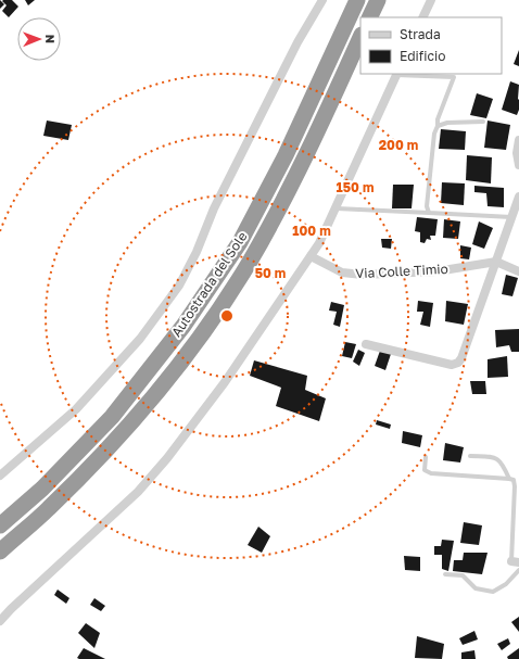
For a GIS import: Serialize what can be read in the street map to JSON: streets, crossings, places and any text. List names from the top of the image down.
{
  "streets": {
    "highway": ["Autostrada del Sole"],
    "street": ["Via Colle Timio"]
  },
  "legend": ["Strada", "Edificio"],
  "north": "right",
  "rings": [
    "200 m",
    "150 m",
    "100 m",
    "50 m"
  ]
}
